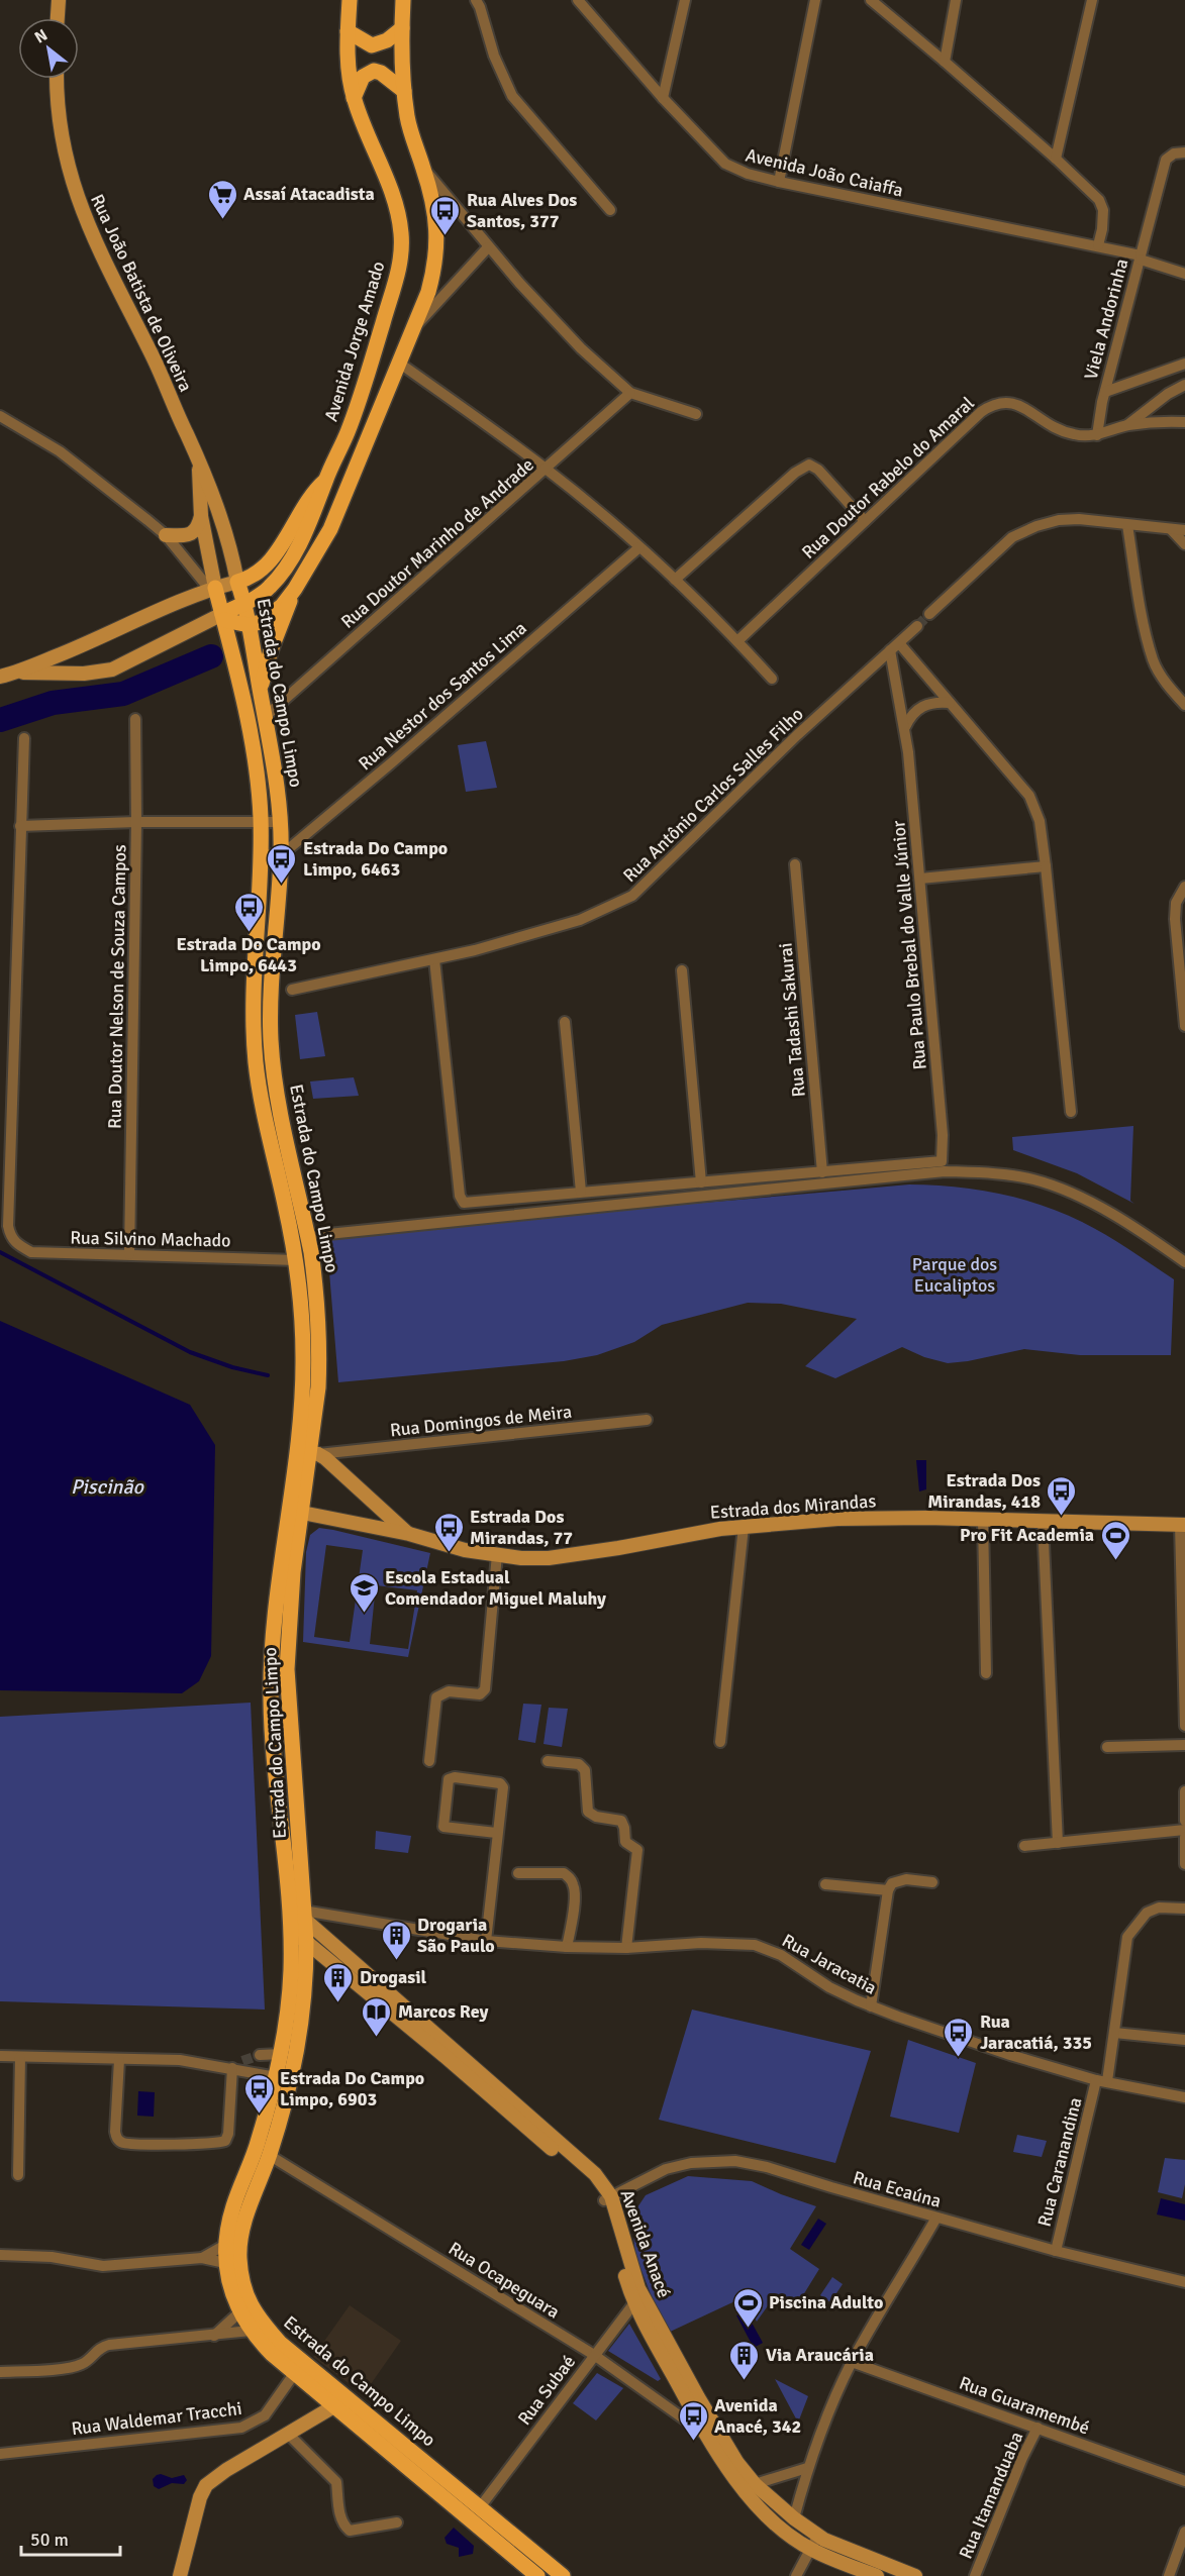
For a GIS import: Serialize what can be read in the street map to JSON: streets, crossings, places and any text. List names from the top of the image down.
{
  "streets": {
    "main road": ["Avenida Jorge Amado", "Estrada do Campo Limpo"],
    "street": [
      "Avenida João Caiaffa",
      "Rua João Batista de Oliveira",
      "Viela Andorinha",
      "Rua Doutor Rabelo do Amaral",
      "Rua Doutor Marinho de Andrade",
      "Rua Nestor dos Santos Lima",
      "Rua Antônio Carlos Salles Filho",
      "Rua Paulo Brebal do Valle Júnior",
      "Rua Doutor Nelson de Souza Campos",
      "Rua Tadashi Sakurai",
      "Rua Silvino Machado",
      "Rua Domingos de Meira",
      "Estrada dos Mirandas",
      "Rua Jaracatia",
      "Rua Caranandina",
      "Rua Ecaúna",
      "Avenida Anacé",
      "Rua Ocapeguara",
      "Rua Subaé",
      "Rua Guaramembé",
      "Rua Waldemar Tracchi",
      "Rua Itamanduaba"
    ]
  },
  "crossings": [
    ["Avenida João Caiaffa", "Viela Andorinha"],
    ["Rua João Batista de Oliveira", "Estrada do Campo Limpo"],
    ["Viela Andorinha", "Rua Doutor Rabelo do Amaral"],
    ["Rua Doutor Marinho de Andrade", "Estrada do Campo Limpo"],
    ["Estrada do Campo Limpo", "Rua Nestor dos Santos Lima"],
    ["Estrada do Campo Limpo", "Rua Silvino Machado"],
    ["Estrada do Campo Limpo", "Rua Domingos de Meira"],
    ["Estrada do Campo Limpo", "Estrada dos Mirandas"],
    ["Estrada do Campo Limpo", "Rua Jaracatia"],
    ["Estrada do Campo Limpo", "Avenida Anacé"],
    ["Estrada do Campo Limpo", "Rua Ocapeguara"],
    ["Estrada do Campo Limpo", "Rua Subaé"],
    ["Estrada do Campo Limpo", "Rua Waldemar Tracchi"],
    ["Rua Antônio Carlos Salles Filho", "Rua Paulo Brebal do Valle Júnior"],
    ["Rua Paulo Brebal do Valle Júnior", "Rua Tadashi Sakurai"],
    ["Rua Doutor Nelson de Souza Campos", "Rua Silvino Machado"],
    ["Rua Domingos de Meira", "Estrada dos Mirandas"],
    ["Rua Jaracatia", "Rua Caranandina"],
    ["Rua Jaracatia", "Avenida Anacé"],
    ["Rua Caranandina", "Rua Ecaúna"],
    ["Rua Ecaúna", "Avenida Anacé"],
    ["Avenida Anacé", "Rua Ocapeguara"],
    ["Avenida Anacé", "Rua Subaé"],
    ["Rua Ocapeguara", "Rua Subaé"],
    ["Rua Guaramembé", "Rua Itamanduaba"]
  ],
  "water": ["Piscinão"],
  "parks": ["Parque dos Eucaliptos"],
  "places": {
    "supermarket": ["Assaí Atacadista"],
    "bus stop": [
      "Rua Alves Dos Santos, 377",
      "Estrada Do Campo Limpo, 6463",
      "Estrada Do Campo Limpo, 6443",
      "Estrada Dos Mirandas, 418",
      "Estrada Dos Mirandas, 77",
      "Rua Jaracatiá, 335",
      "Estrada Do Campo Limpo, 6903",
      "Avenida Anacé, 342"
    ],
    "sports": ["Pro Fit Academia", "Piscina Adulto"],
    "school or university": ["Escola Estadual Comendador Miguel Maluhy"],
    "building": ["Drogaria São Paulo", "Drogasil", "Via Araucária"],
    "library": ["Marcos Rey"]
  },
  "scale_bar": "50 m",
  "north": "top left"
}
